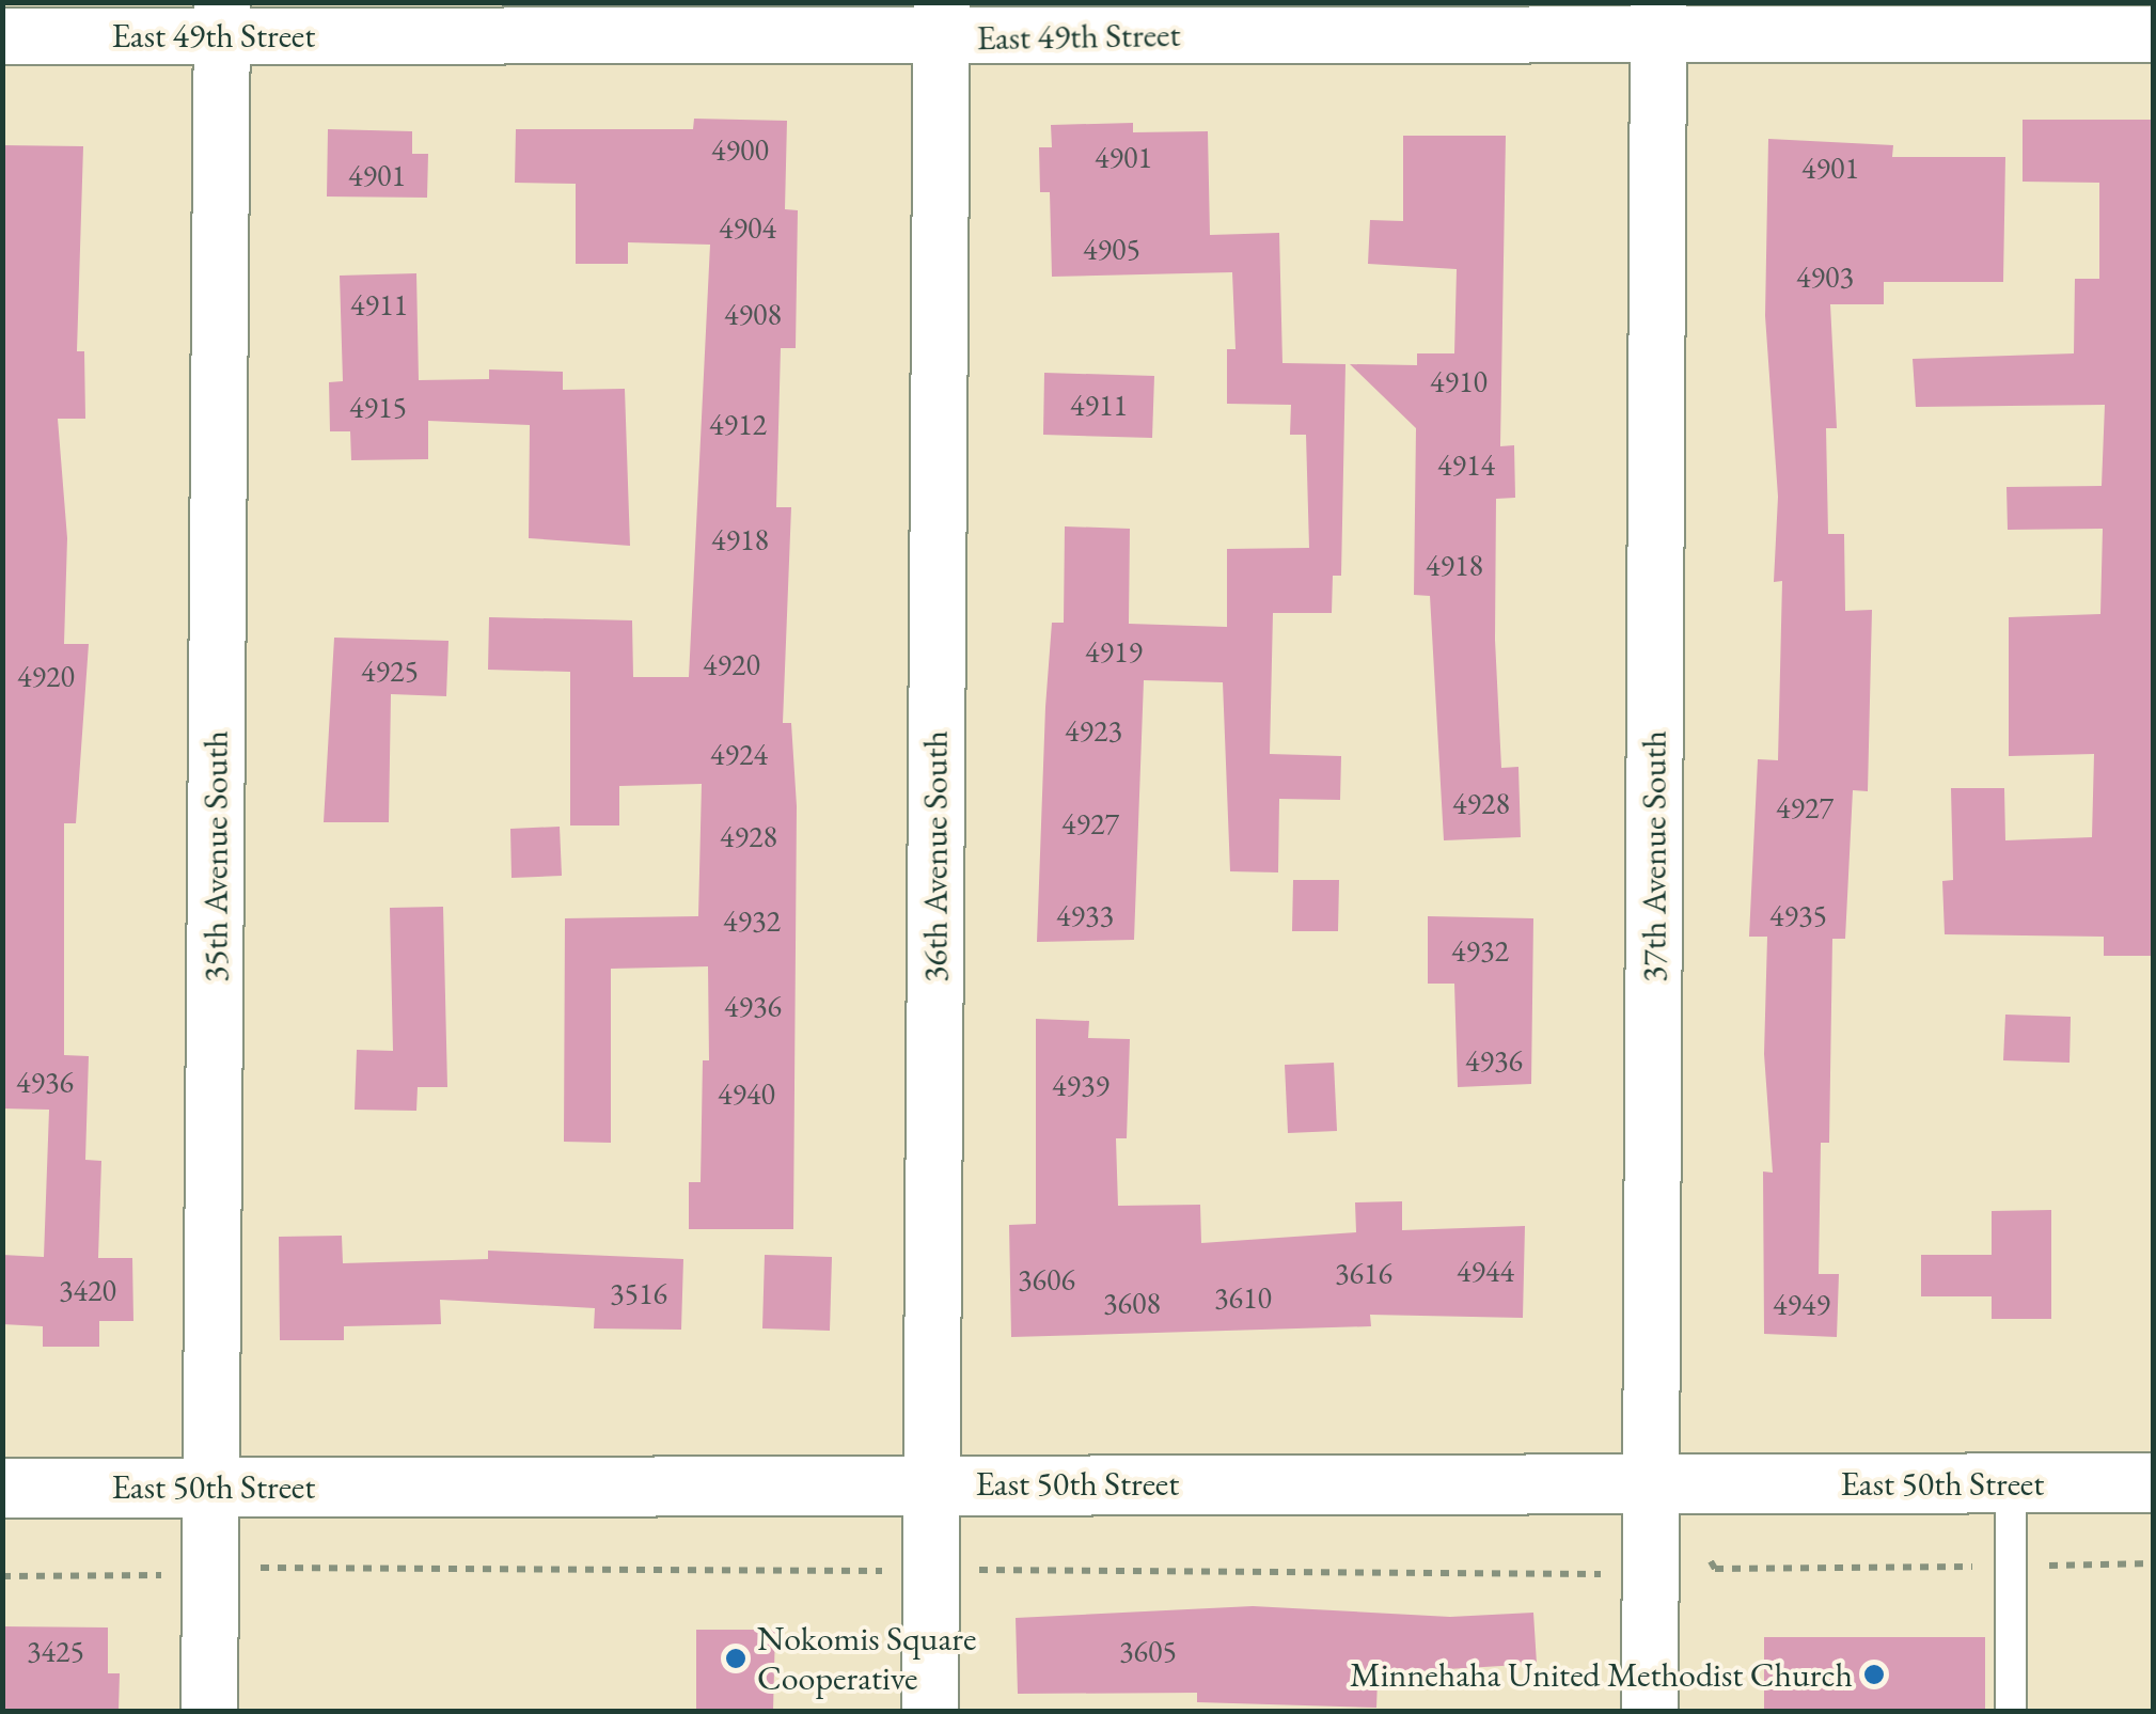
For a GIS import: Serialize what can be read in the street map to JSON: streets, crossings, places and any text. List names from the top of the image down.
{
  "streets": {
    "street": [
      "East 49th Street",
      "35th Avenue South",
      "36th Avenue South",
      "37th Avenue South",
      "East 50th Street"
    ]
  },
  "crossings": [
    ["East 49th Street", "35th Avenue South"],
    ["East 49th Street", "36th Avenue South"],
    ["East 49th Street", "37th Avenue South"],
    ["35th Avenue South", "East 50th Street"],
    ["36th Avenue South", "East 50th Street"],
    ["37th Avenue South", "East 50th Street"]
  ],
  "places": ["Nokomis Square Cooperative", "Minnehaha United Methodist Church"],
  "house_numbers": [
    "4900",
    "4901",
    "4901",
    "4901",
    "4904",
    "4905",
    "4903",
    "4911",
    "4908",
    "4910",
    "4911",
    "4915",
    "4912",
    "4914",
    "4918",
    "4918",
    "4919",
    "4920",
    "4925",
    "4920",
    "4923",
    "4924",
    "4928",
    "4927",
    "4927",
    "4928",
    "4933",
    "4935",
    "4932",
    "4932",
    "4936",
    "4936",
    "4936",
    "4939",
    "4940",
    "4944",
    "3616",
    "3606",
    "3420",
    "3516",
    "3610",
    "3608",
    "4949",
    "3425",
    "3605"
  ]
}
